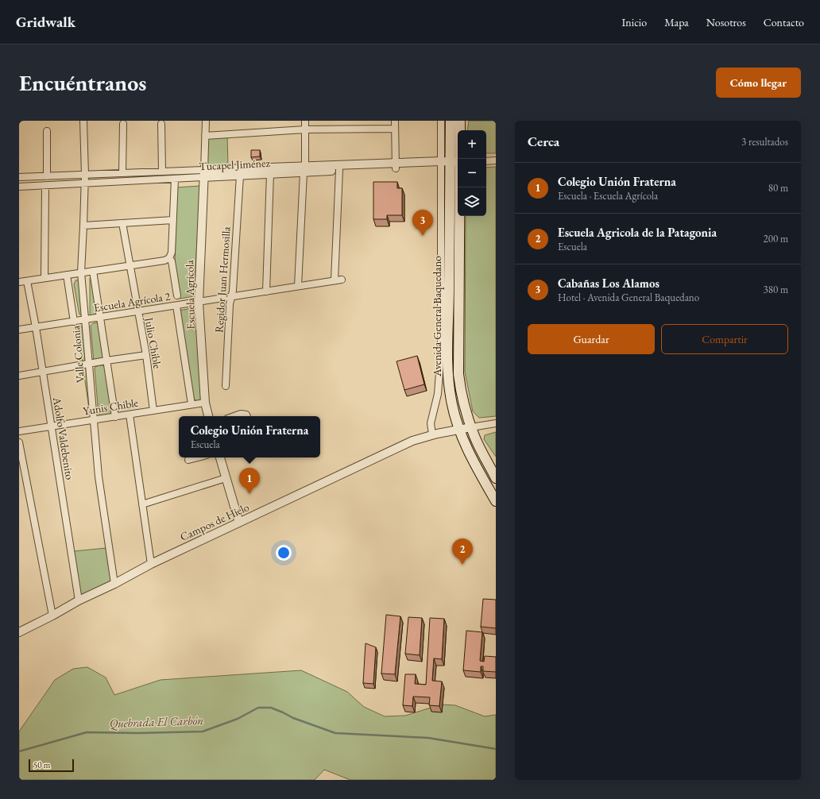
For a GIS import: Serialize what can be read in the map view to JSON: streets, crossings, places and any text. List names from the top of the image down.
{
  "streets": {
    "main road": ["Avenida General Baquedano"],
    "street": [
      "Tucapel Jiménez",
      "Regidor Juan Hermosilla",
      "Escuela Agrícola",
      "Escuela Agrícola 2",
      "Julio Chible",
      "Valle Colonia",
      "Yunis Chible",
      "Adolfo Valdebenito",
      "Campos de Hielo"
    ]
  },
  "crossings": [
    ["Tucapel Jiménez", "Regidor Juan Hermosilla"],
    ["Tucapel Jiménez", "Escuela Agrícola"],
    ["Tucapel Jiménez", "Avenida General Baquedano"],
    ["Tucapel Jiménez", "Valle Colonia"],
    ["Regidor Juan Hermosilla", "Escuela Agrícola 2"],
    ["Escuela Agrícola", "Escuela Agrícola 2"],
    ["Escuela Agrícola", "Yunis Chible"],
    ["Escuela Agrícola 2", "Julio Chible"],
    ["Escuela Agrícola 2", "Valle Colonia"],
    ["Escuela Agrícola 2", "Adolfo Valdebenito"],
    ["Avenida General Baquedano", "Campos de Hielo"],
    ["Julio Chible", "Yunis Chible"],
    ["Valle Colonia", "Yunis Chible"],
    ["Valle Colonia", "Campos de Hielo"],
    ["Yunis Chible", "Adolfo Valdebenito"],
    ["Adolfo Valdebenito", "Campos de Hielo"]
  ],
  "water": ["Quebrada El Carbón"],
  "scale_bar": "50 m",
  "page": {
    "header": "Gridwalk",
    "nav": [
      "Inicio",
      "Mapa",
      "Nosotros",
      "Contacto"
    ],
    "buttons": [
      "Cómo llegar",
      ["Guardar", "Compartir"]
    ],
    "title": "Encuéntranos",
    "heading": ["Cerca", "3 resultados"],
    "map_buttons": ["+", "−"],
    "list": [
      {
        "mark": "1",
        "name": "Colegio Unión Fraterna",
        "note": "Escuela · Escuela Agrícola",
        "value": "80 m"
      },
      {
        "mark": "2",
        "name": "Escuela Agricola de la Patagonia",
        "note": "Escuela",
        "value": "200 m"
      },
      {
        "mark": "3",
        "name": "Cabañas Los Alamos",
        "note": "Hotel · Avenida General Baquedano",
        "value": "380 m"
      }
    ],
    "pins": ["3", "1", "2"],
    "popup": ["Colegio Unión Fraterna", "Escuela"],
    "scale": "50 m"
  }
}
